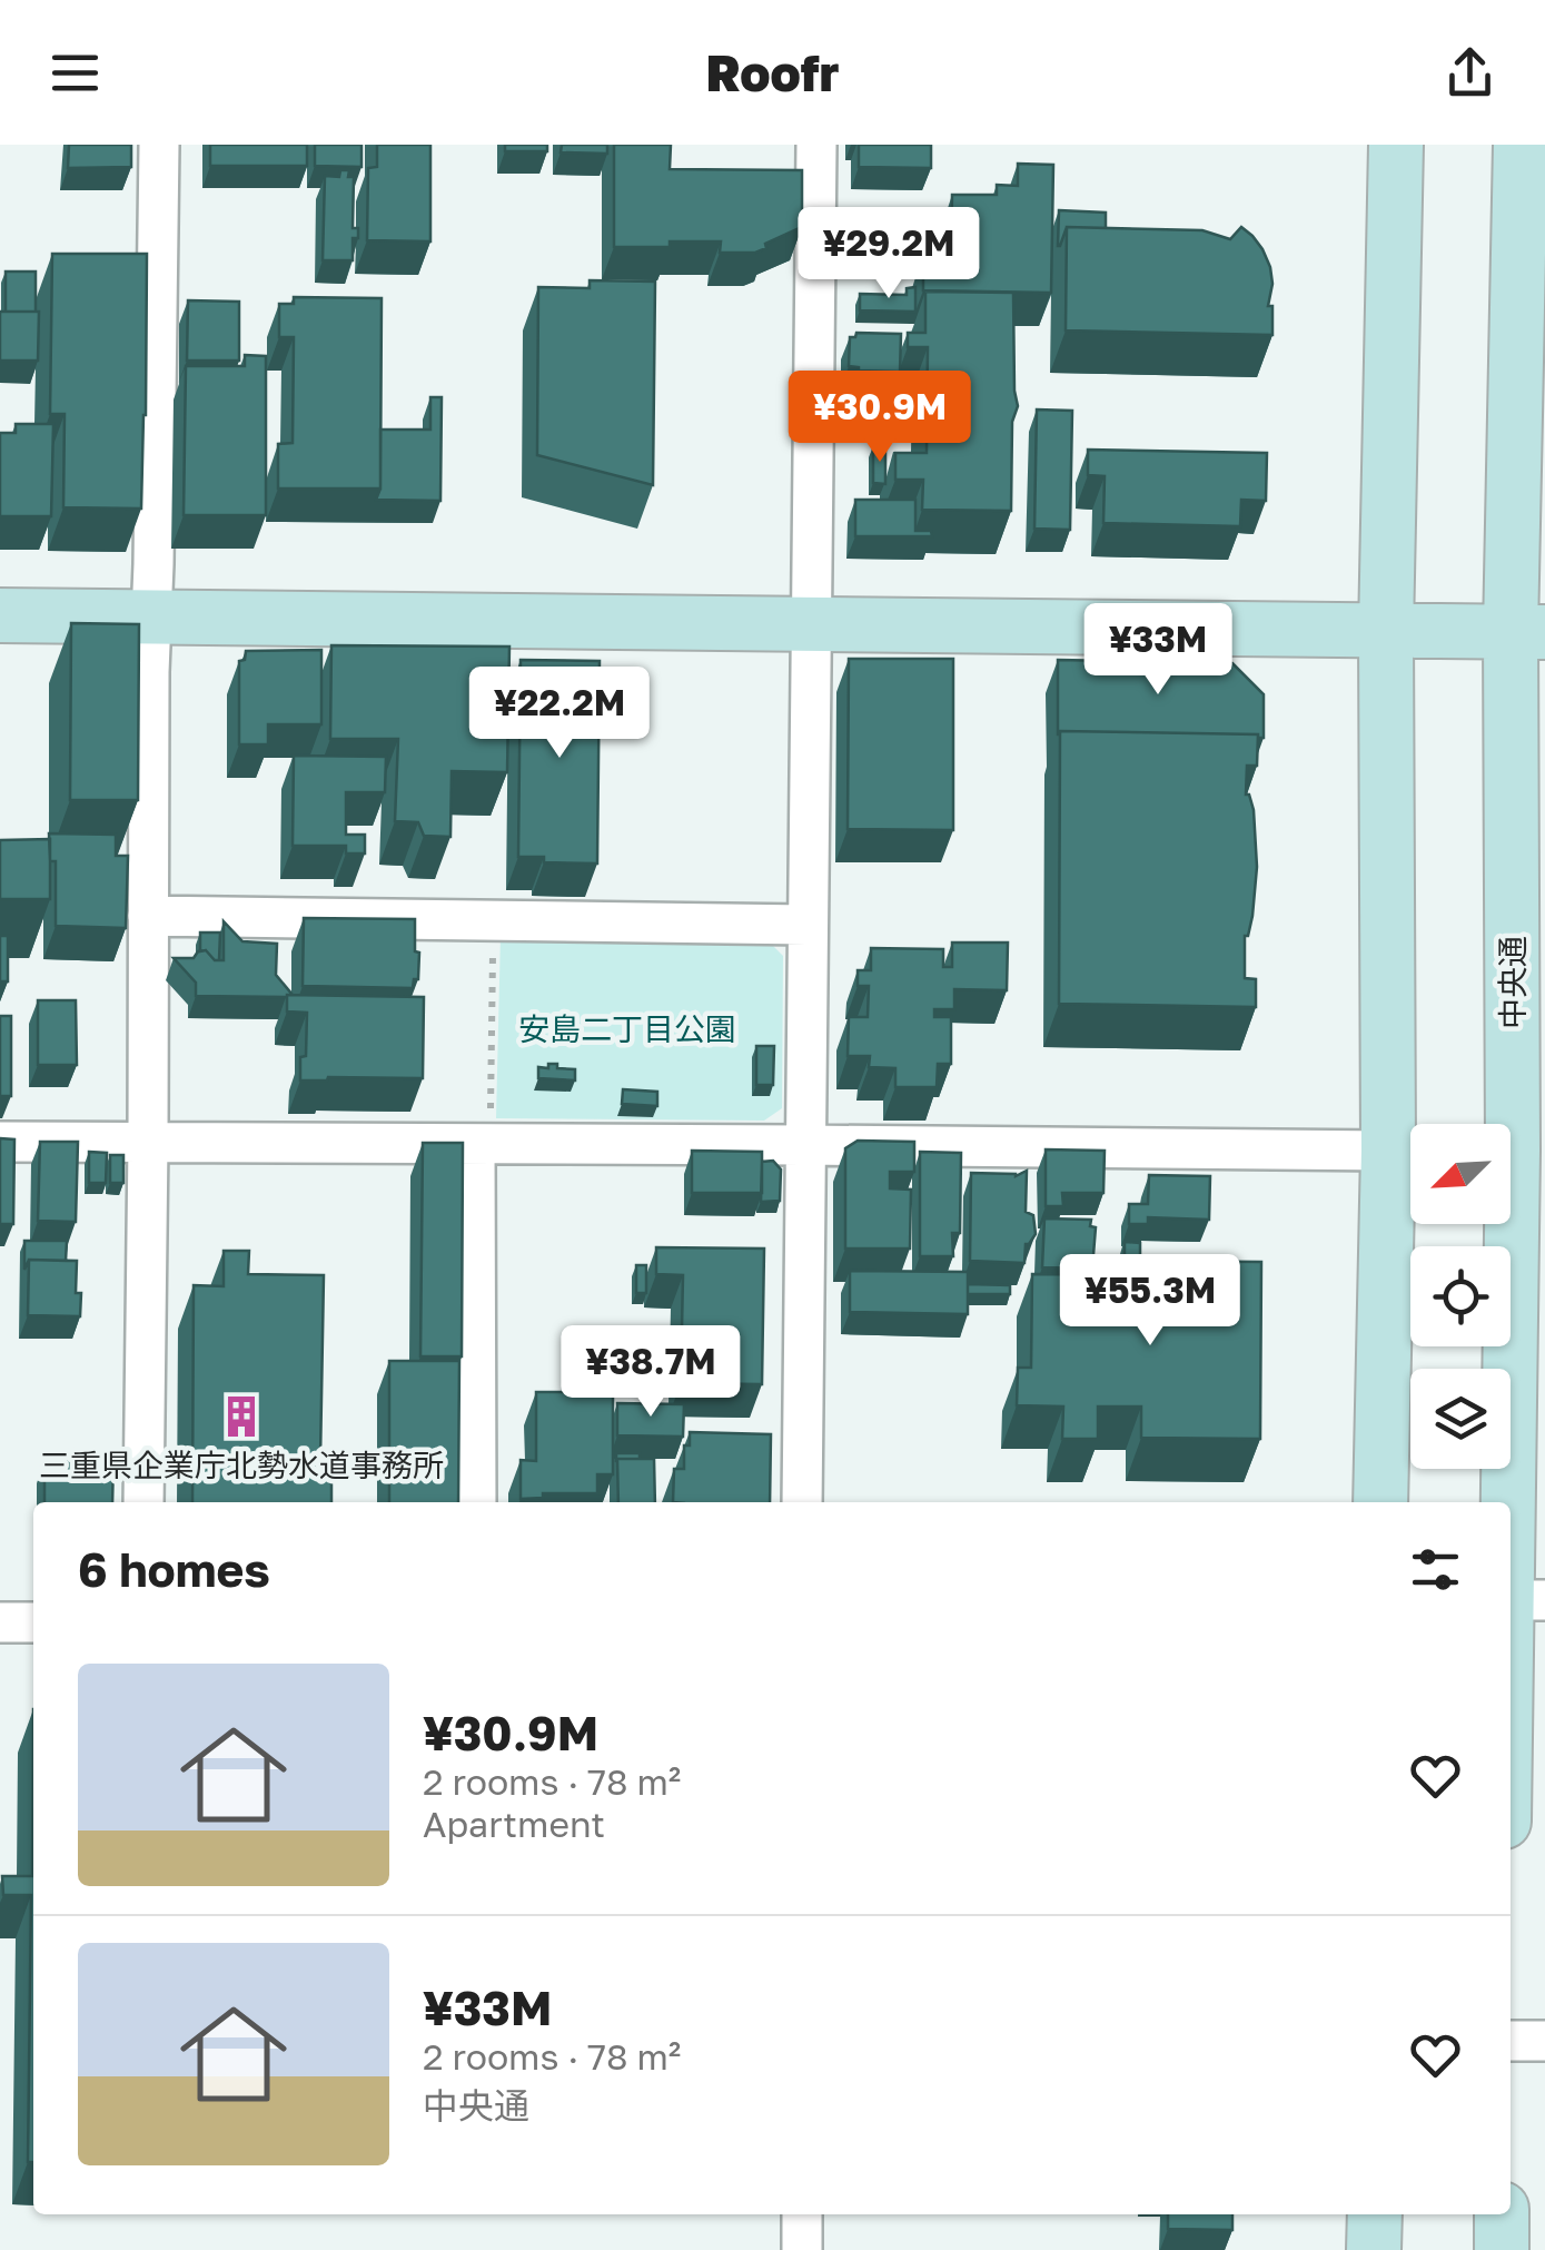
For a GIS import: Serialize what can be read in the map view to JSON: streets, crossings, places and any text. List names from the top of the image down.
{
  "streets": {
    "street": ["中央通"]
  },
  "parks": ["安島二丁目公園"],
  "places": {
    "building": ["三重県企業庁北勢水道事務所"]
  },
  "north": "bottom left",
  "page": {
    "header": "Roofr",
    "price": [
      "¥29.2M",
      "¥30.9M",
      "¥33M",
      "¥22.2M",
      "¥55.3M",
      "¥38.7M"
    ],
    "heading": "6 homes",
    "list": [
      {
        "name": "¥30.9M",
        "note": "2 rooms · 78 m² · Apartment"
      },
      {
        "name": "¥33M",
        "note": "2 rooms · 78 m² · 中央通"
      }
    ]
  }
}
